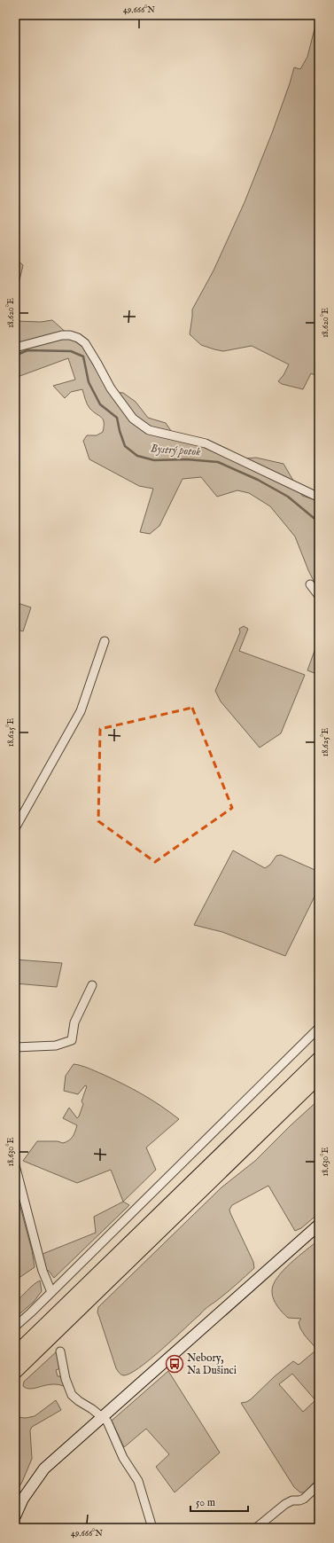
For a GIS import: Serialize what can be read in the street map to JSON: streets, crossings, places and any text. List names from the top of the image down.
{
  "water": ["Bystrý potok"],
  "places": {
    "bus stop": ["Nebory, Na Dušinci"]
  },
  "scale_bar": "50 m",
  "coordinates": [
    "49.666°N",
    "18.620°E",
    "18.625°E",
    "18.630°E"
  ]
}
